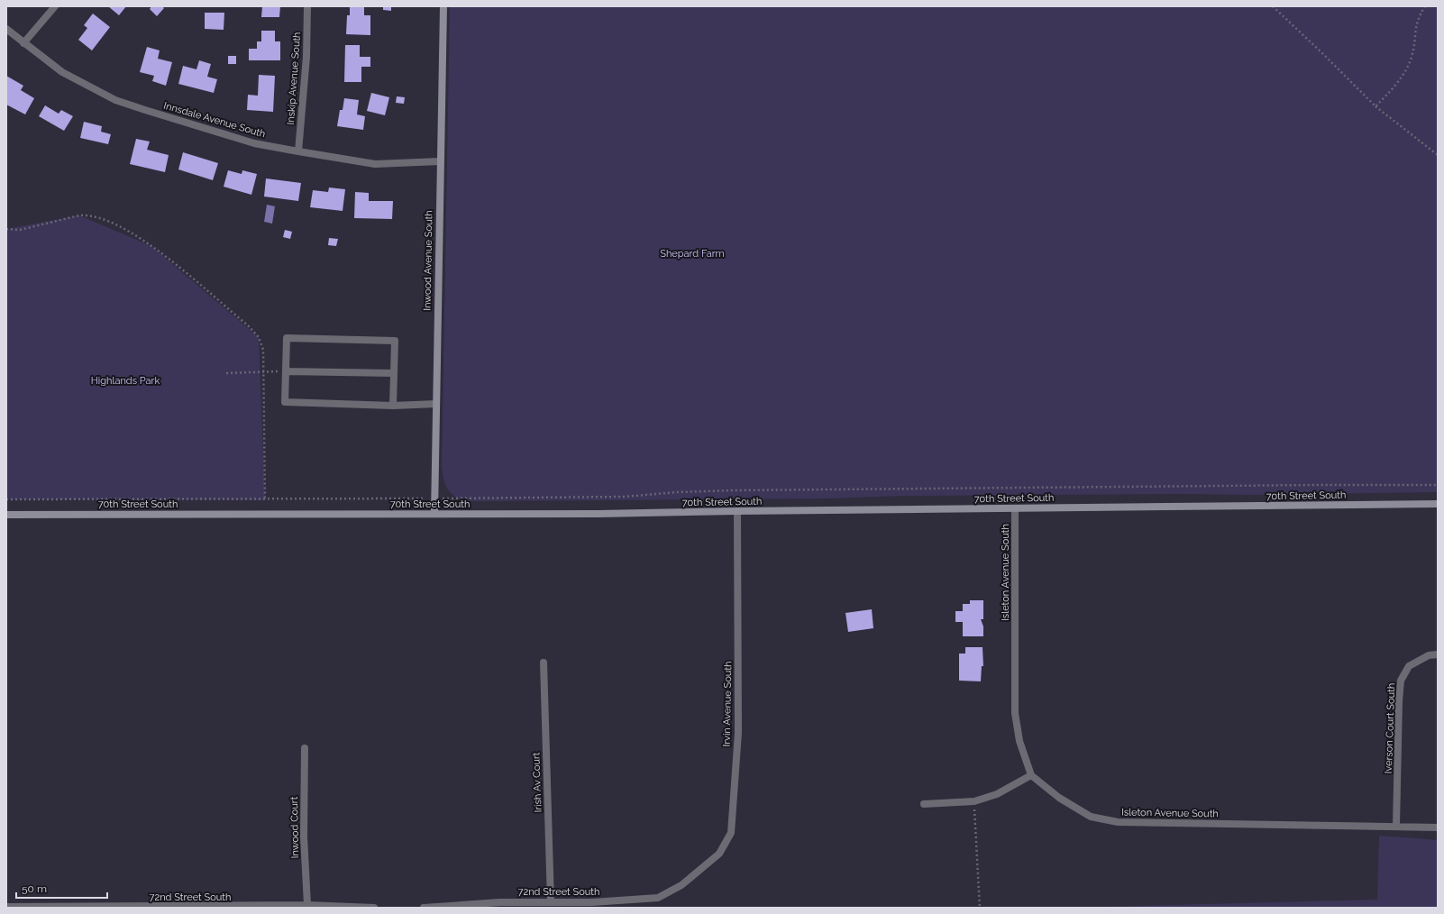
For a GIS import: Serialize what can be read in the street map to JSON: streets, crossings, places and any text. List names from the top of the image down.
{
  "streets": {
    "main road": ["Inwood Avenue South", "70th Street South"],
    "street": [
      "Inskip Avenue South",
      "Innsdale Avenue South",
      "Isleton Avenue South",
      "Irvin Avenue South",
      "Iverson Court South",
      "Irish Av Court",
      "Inwood Court",
      "72nd Street South"
    ]
  },
  "crossings": [
    ["Inskip Avenue South", "Innsdale Avenue South"],
    ["Innsdale Avenue South", "Inwood Avenue South"],
    ["Inwood Avenue South", "70th Street South"],
    ["70th Street South", "Isleton Avenue South"],
    ["70th Street South", "Irvin Avenue South"],
    ["Isleton Avenue South", "Iverson Court South"],
    ["Irvin Avenue South", "72nd Street South"],
    ["Irish Av Court", "72nd Street South"],
    ["Inwood Court", "72nd Street South"]
  ],
  "parks": ["Shepard Farm", "Highlands Park"],
  "scale_bar": "50 m"
}
